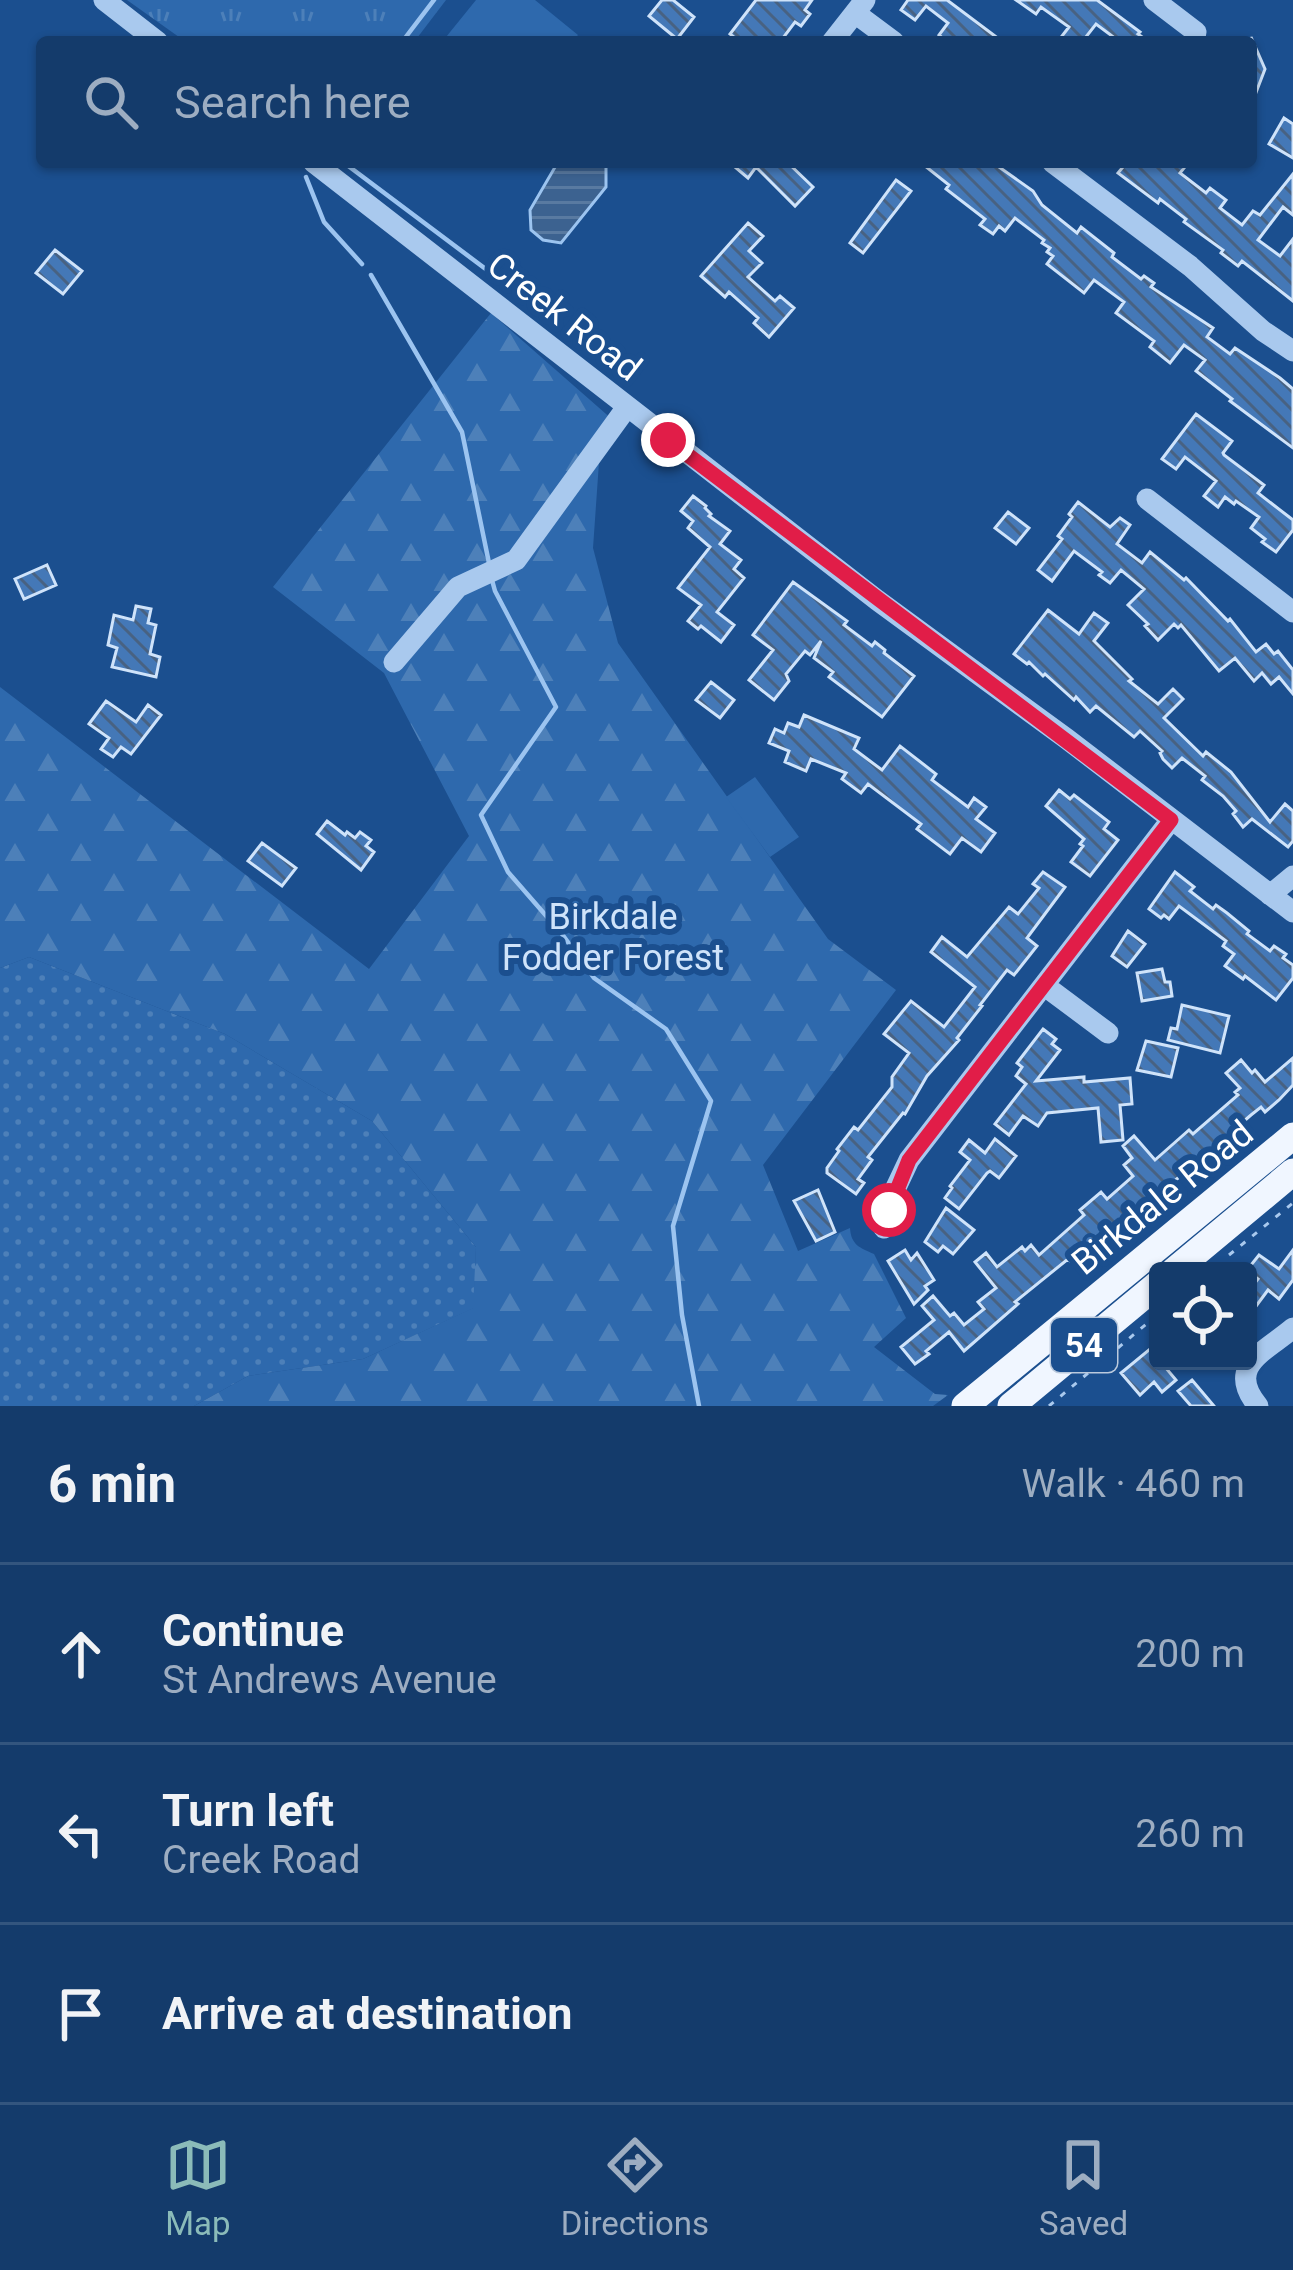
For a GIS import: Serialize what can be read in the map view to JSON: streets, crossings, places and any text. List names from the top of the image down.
{
  "streets": {
    "main road": ["Birkdale Road", "54"],
    "street": ["Creek Road"]
  },
  "parks": ["Birkdale Fodder Forest"],
  "page": {
    "search": "Search here",
    "heading": ["6 min", "Walk · 460 m"],
    "list": [
      ["Continue", "St Andrews Avenue", "200 m"],
      ["Turn left", "Creek Road", "260 m"],
      "Arrive at destination"
    ],
    "nav": ["Map", "Directions", "Saved"]
  }
}
